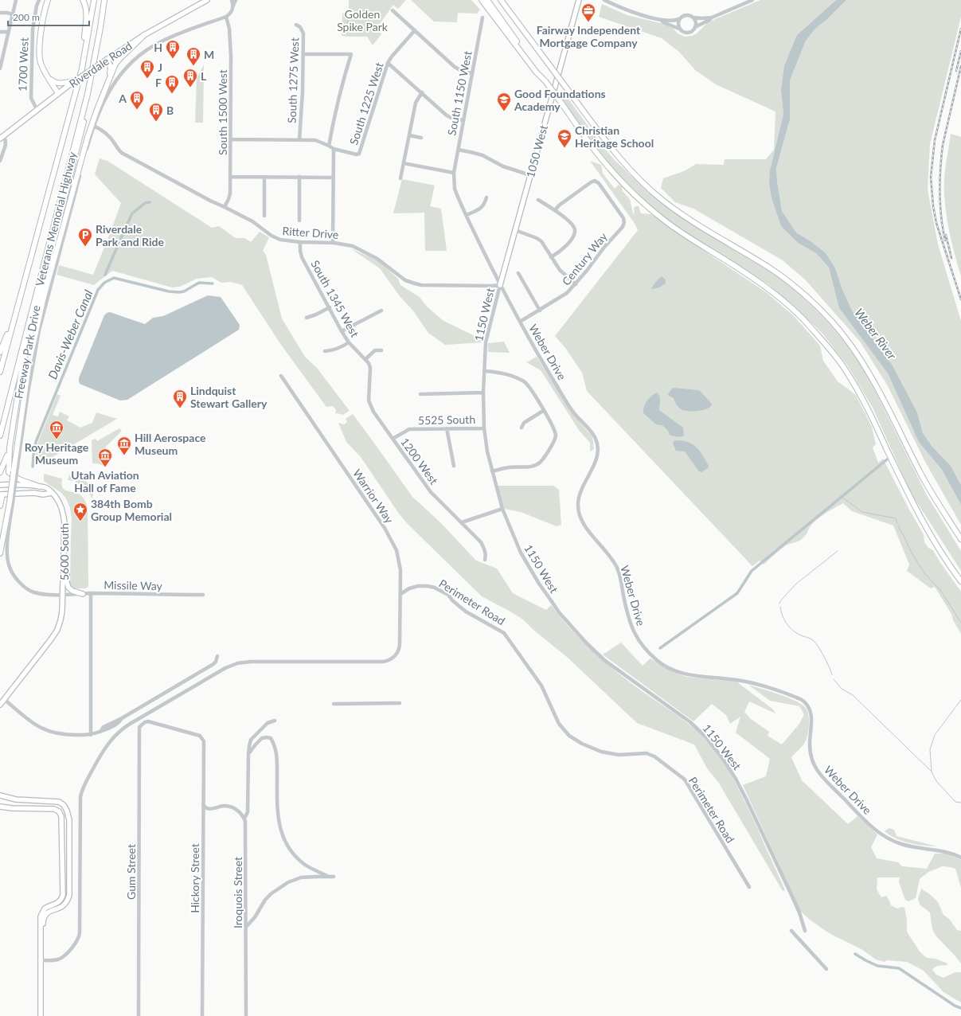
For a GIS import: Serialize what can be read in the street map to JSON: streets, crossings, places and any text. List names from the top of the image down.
{
  "streets": {
    "highway": ["Veterans Memorial Highway"],
    "main road": ["Riverdale Road", "1050 West", "5600 South"],
    "street": [
      "1700 West",
      "South 1275 West",
      "South 1150 West",
      "South 1225 West",
      "South 1500 West",
      "Ritter Drive",
      "Century Way",
      "South 1345 West",
      "1150 West",
      "Freeway Park Drive",
      "Weber Drive",
      "5525 South",
      "1200 West",
      "Warrior Way",
      "Missile Way",
      "Perimeter Road",
      "Gum Street",
      "Hickory Street",
      "Iroquois Street"
    ]
  },
  "crossings": [
    ["1700 West", "Riverdale Road"],
    ["South 1150 West", "1150 West"],
    ["South 1500 West", "Ritter Drive"],
    ["South 1500 West", "Freeway Park Drive"],
    ["1050 West", "Ritter Drive"],
    ["1050 West", "1150 West"],
    ["1050 West", "Weber Drive"],
    ["Ritter Drive", "South 1345 West"],
    ["Ritter Drive", "1150 West"],
    ["Ritter Drive", "Freeway Park Drive"],
    ["Ritter Drive", "Weber Drive"],
    ["Century Way", "Weber Drive"],
    ["South 1345 West", "1200 West"],
    ["1150 West", "Weber Drive"],
    ["1150 West", "5525 South"],
    ["5525 South", "1200 West"],
    ["Warrior Way", "Perimeter Road"],
    ["5600 South", "Missile Way"],
    ["Gum Street", "Hickory Street"]
  ],
  "water": ["Weber River", "Davis-Weber Canal"],
  "parks": ["Golden Spike Park"],
  "places": {
    "office": ["Fairway Independent Mortgage Company"],
    "building": [
      "H",
      "M",
      "J",
      "L",
      "F",
      "A",
      "B",
      "Lindquist Stewart Gallery"
    ],
    "school or university": ["Good Foundations Academy", "Christian Heritage School"],
    "parking": ["Riverdale Park and Ride"],
    "museum": ["Roy Heritage Museum", "Hill Aerospace Museum", "Utah Aviation Hall of Fame"],
    "place": ["384th Bomb Group Memorial"]
  },
  "scale_bar": "200 m"
}
